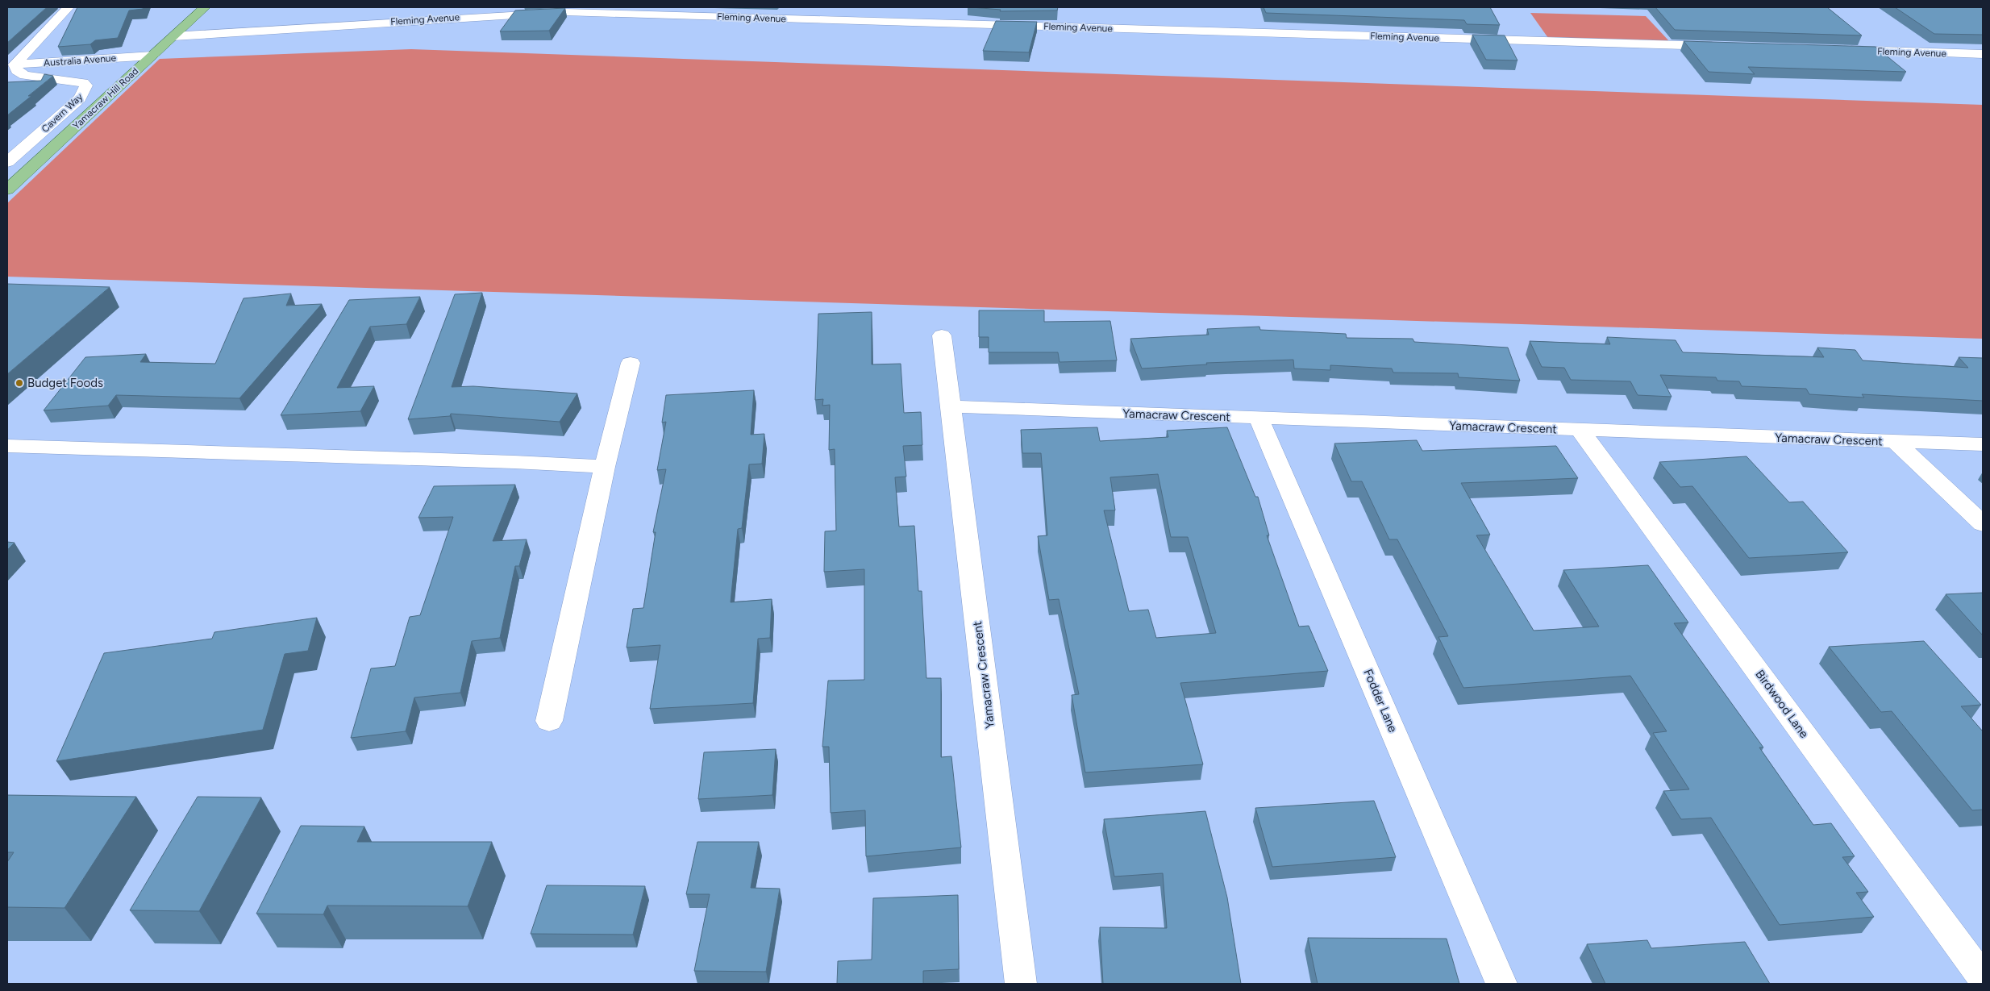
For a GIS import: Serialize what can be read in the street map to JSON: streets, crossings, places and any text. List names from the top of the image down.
{
  "streets": {
    "main road": ["Yamacraw Hill Road"],
    "street": [
      "Fleming Avenue",
      "Australia Avenue",
      "Cavern Way",
      "Yamacraw Crescent",
      "Fodder Lane",
      "Birdwood Lane"
    ]
  },
  "crossings": [
    ["Fleming Avenue", "Yamacraw Hill Road"],
    ["Australia Avenue", "Yamacraw Hill Road"],
    ["Australia Avenue", "Cavern Way"],
    ["Yamacraw Crescent", "Fodder Lane"],
    ["Yamacraw Crescent", "Birdwood Lane"]
  ],
  "places": ["Budget Foods"]
}
